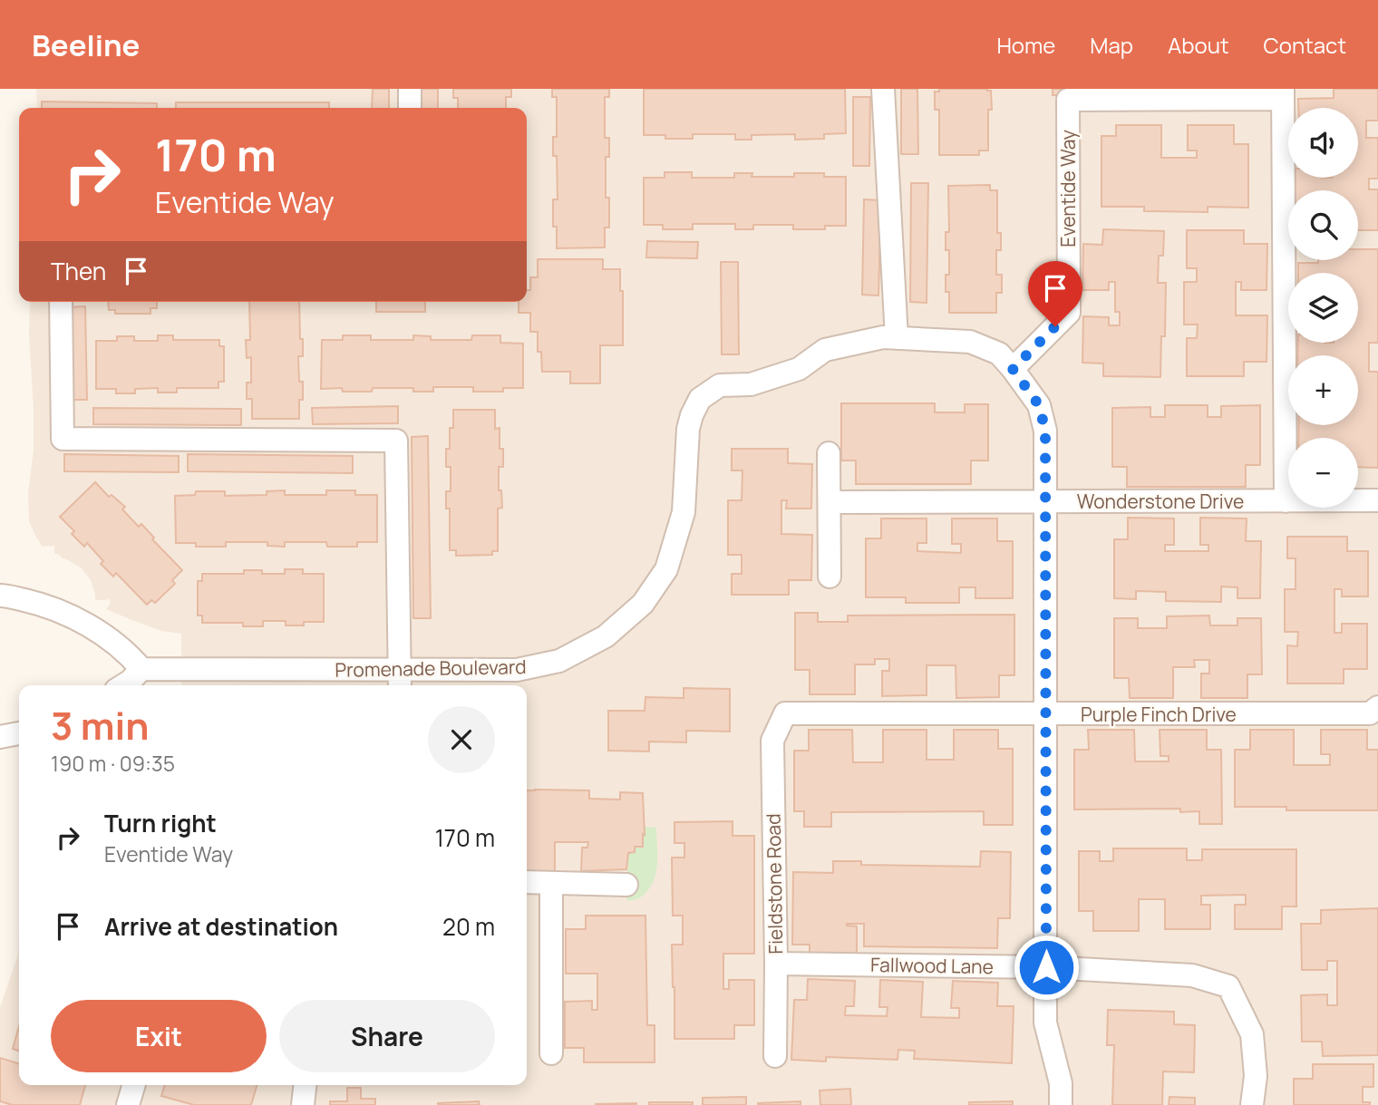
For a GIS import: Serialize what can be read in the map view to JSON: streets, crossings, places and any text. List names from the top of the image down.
{
  "streets": {
    "street": [
      "Eventide Way",
      "Wonderstone Drive",
      "Promenade Boulevard",
      "Purple Finch Drive",
      "Fieldstone Road",
      "Fallwood Lane"
    ]
  },
  "crossings": [
    ["Eventide Way", "Promenade Boulevard"],
    ["Wonderstone Drive", "Promenade Boulevard"],
    ["Promenade Boulevard", "Purple Finch Drive"],
    ["Promenade Boulevard", "Fallwood Lane"],
    ["Purple Finch Drive", "Fieldstone Road"],
    ["Fieldstone Road", "Fallwood Lane"]
  ],
  "page": {
    "header": "Beeline",
    "nav": [
      "Home",
      "Map",
      "About",
      "Contact"
    ],
    "map_buttons": ["+", "−"],
    "turn": ["170 m", "Eventide Way"],
    "then": "Then",
    "heading": ["3 min", "190 m · 09:35"],
    "list": [
      {
        "name": "Turn right",
        "note": "Eventide Way",
        "value": "170 m"
      },
      {
        "name": "Arrive at destination",
        "value": "20 m"
      }
    ],
    "buttons": ["Exit", "Share"]
  }
}
